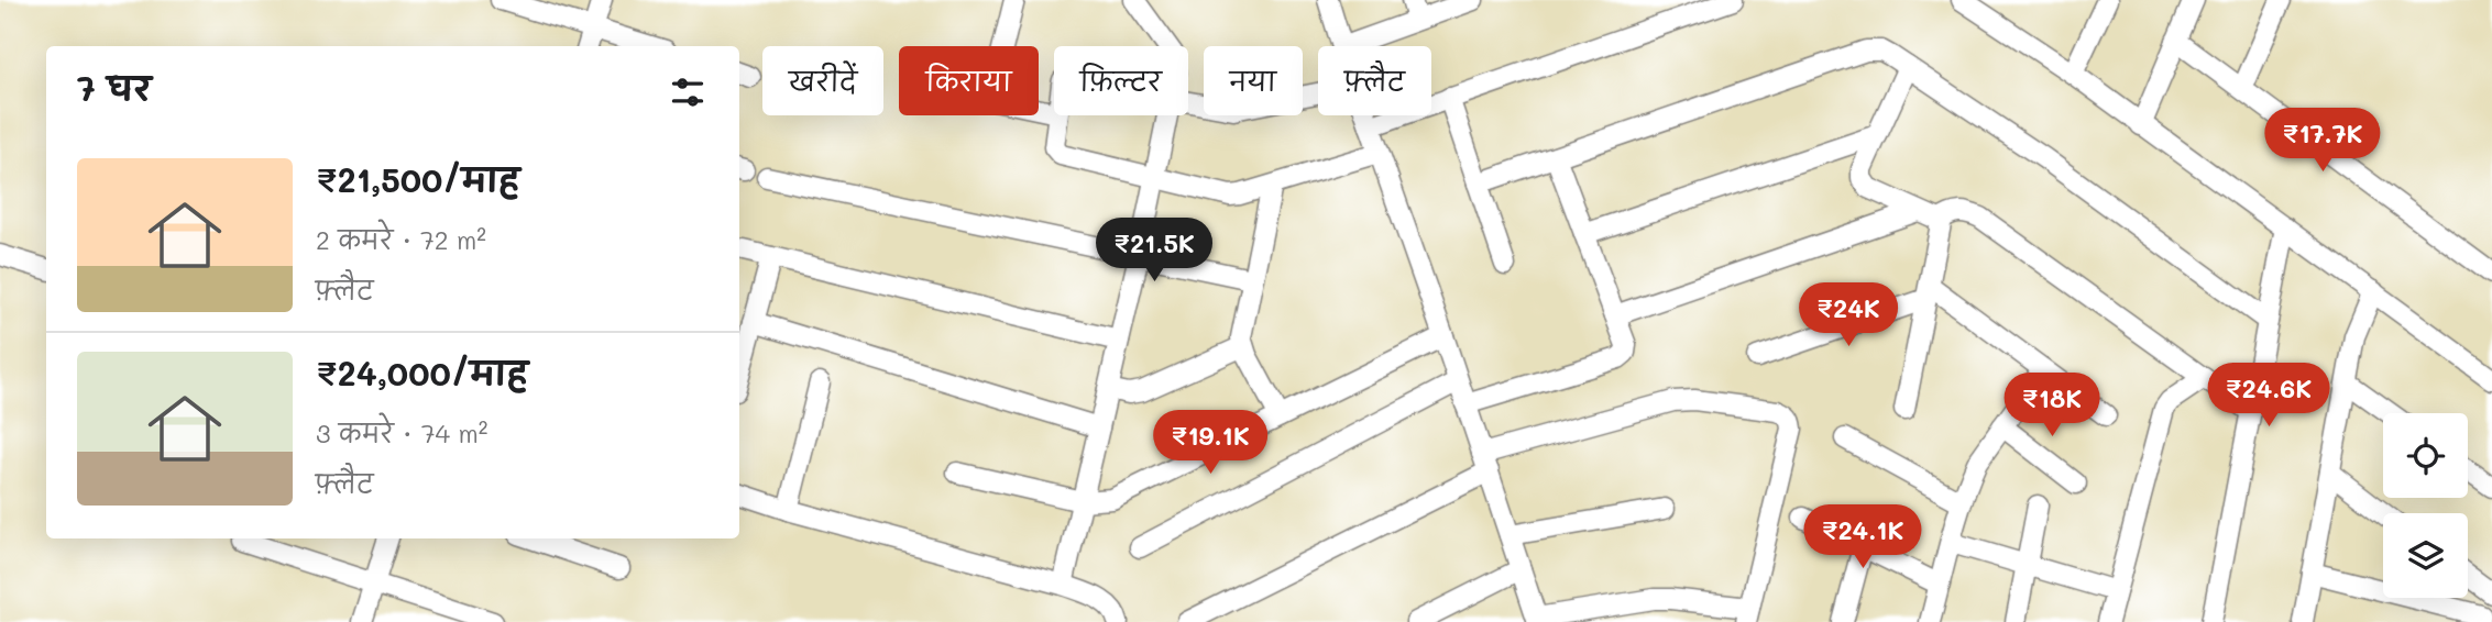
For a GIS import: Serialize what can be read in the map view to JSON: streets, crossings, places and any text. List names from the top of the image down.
{
  "page": {
    "chip": [
      "खरीदें",
      "किराया",
      "फ़िल्टर",
      "नया",
      "फ़्लैट"
    ],
    "heading": "7 घर",
    "price": [
      "₹17.7K",
      "₹21.5K",
      "₹24K",
      "₹24.6K",
      "₹18K",
      "₹19.1K",
      "₹24.1K"
    ],
    "list": [
      {
        "name": "₹21,500/माह",
        "note": "2 कमरे · 72 m² · फ़्लैट"
      },
      {
        "name": "₹24,000/माह",
        "note": "3 कमरे · 74 m² · फ़्लैट"
      }
    ]
  }
}
